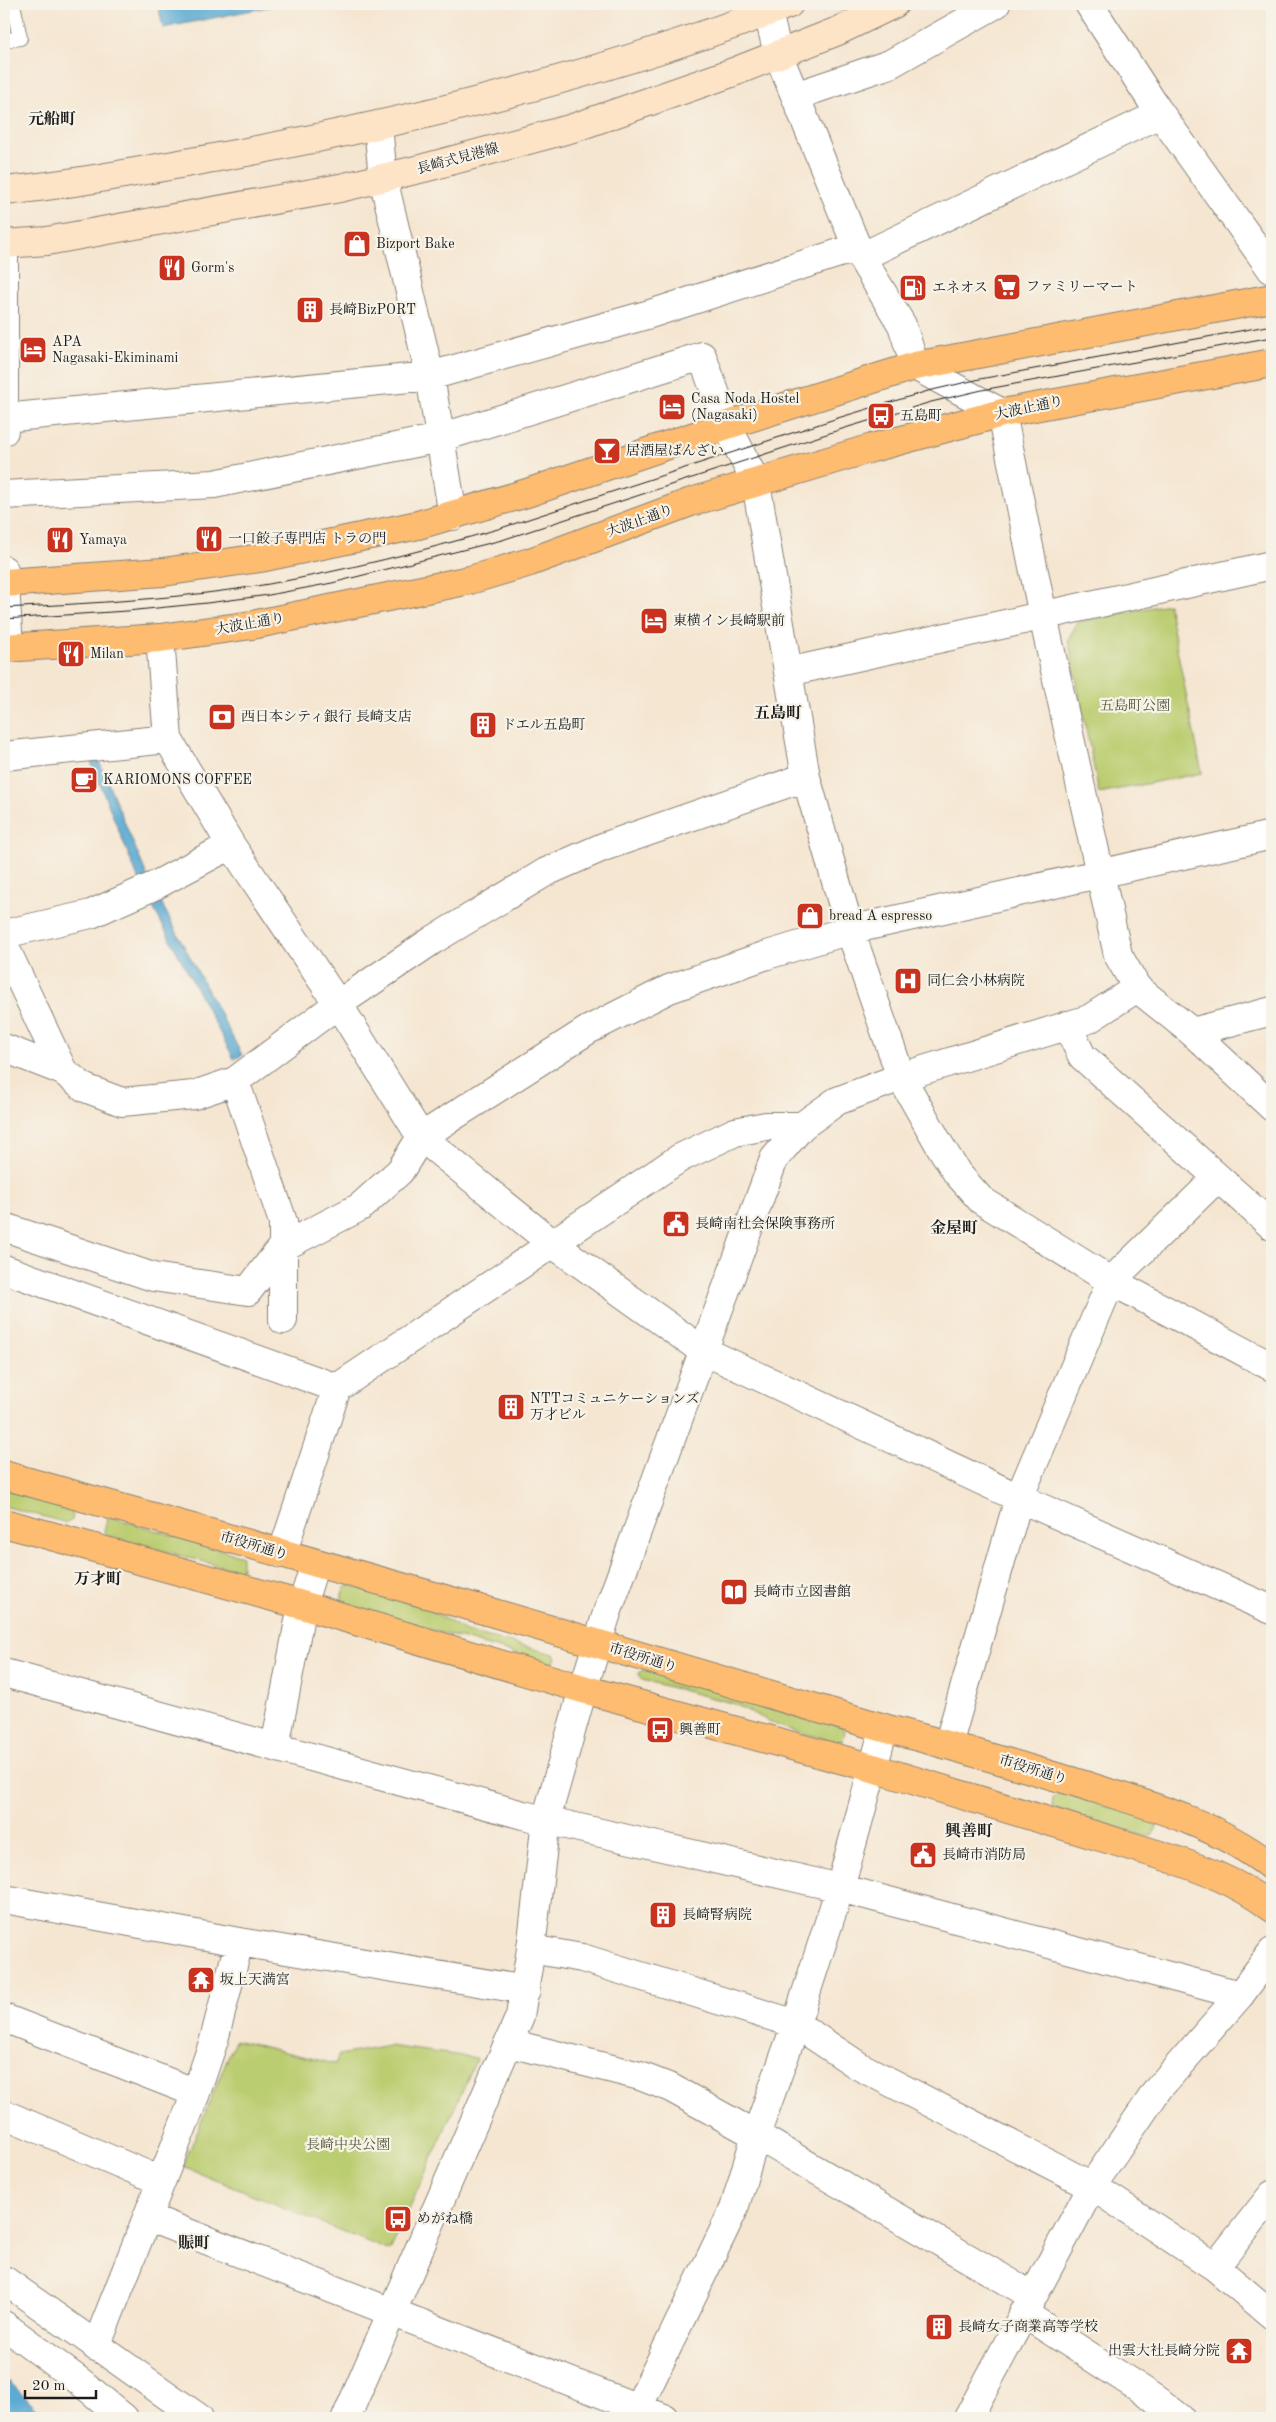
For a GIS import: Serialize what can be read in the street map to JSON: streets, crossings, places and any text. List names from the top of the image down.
{
  "streets": {
    "highway": ["大波止通り", "市役所通り"],
    "main road": ["長崎式見港線"]
  },
  "districts": [
    "元船町",
    "五島町",
    "金屋町",
    "万才町",
    "興善町",
    "賑町"
  ],
  "parks": ["五島町公園", "長崎中央公園"],
  "places": {
    "shop": ["Bizport Bake", "bread A espresso"],
    "restaurant": [
      "Gorm's",
      "一口餃子専門店 トラの門",
      "Yamaya",
      "Milan"
    ],
    "supermarket": ["ファミリーマート"],
    "fuel station": ["エネオス"],
    "building": [
      "長崎BizPORT",
      "ドエル五島町",
      "NTTコミュニケーションズ 万才ビル",
      "長崎腎病院",
      "長崎女子商業高等学校"
    ],
    "hotel": ["APA Nagasaki-Ekiminami", "Casa Noda Hostel (Nagasaki)", "東横イン長崎駅前"],
    "bus stop": ["五島町", "興善町", "めがね橋"],
    "bar": ["居酒屋ばんざい"],
    "bank": ["西日本シティ銀行 長崎支店"],
    "cafe": ["KARIOMONS COFFEE"],
    "hospital": ["同仁会小林病院"],
    "public building": ["長崎南社会保険事務所", "長崎市消防局"],
    "library": ["長崎市立図書館"],
    "temple": ["坂上天満宮", "出雲大社長崎分院"]
  },
  "scale_bar": "20 m"
}
